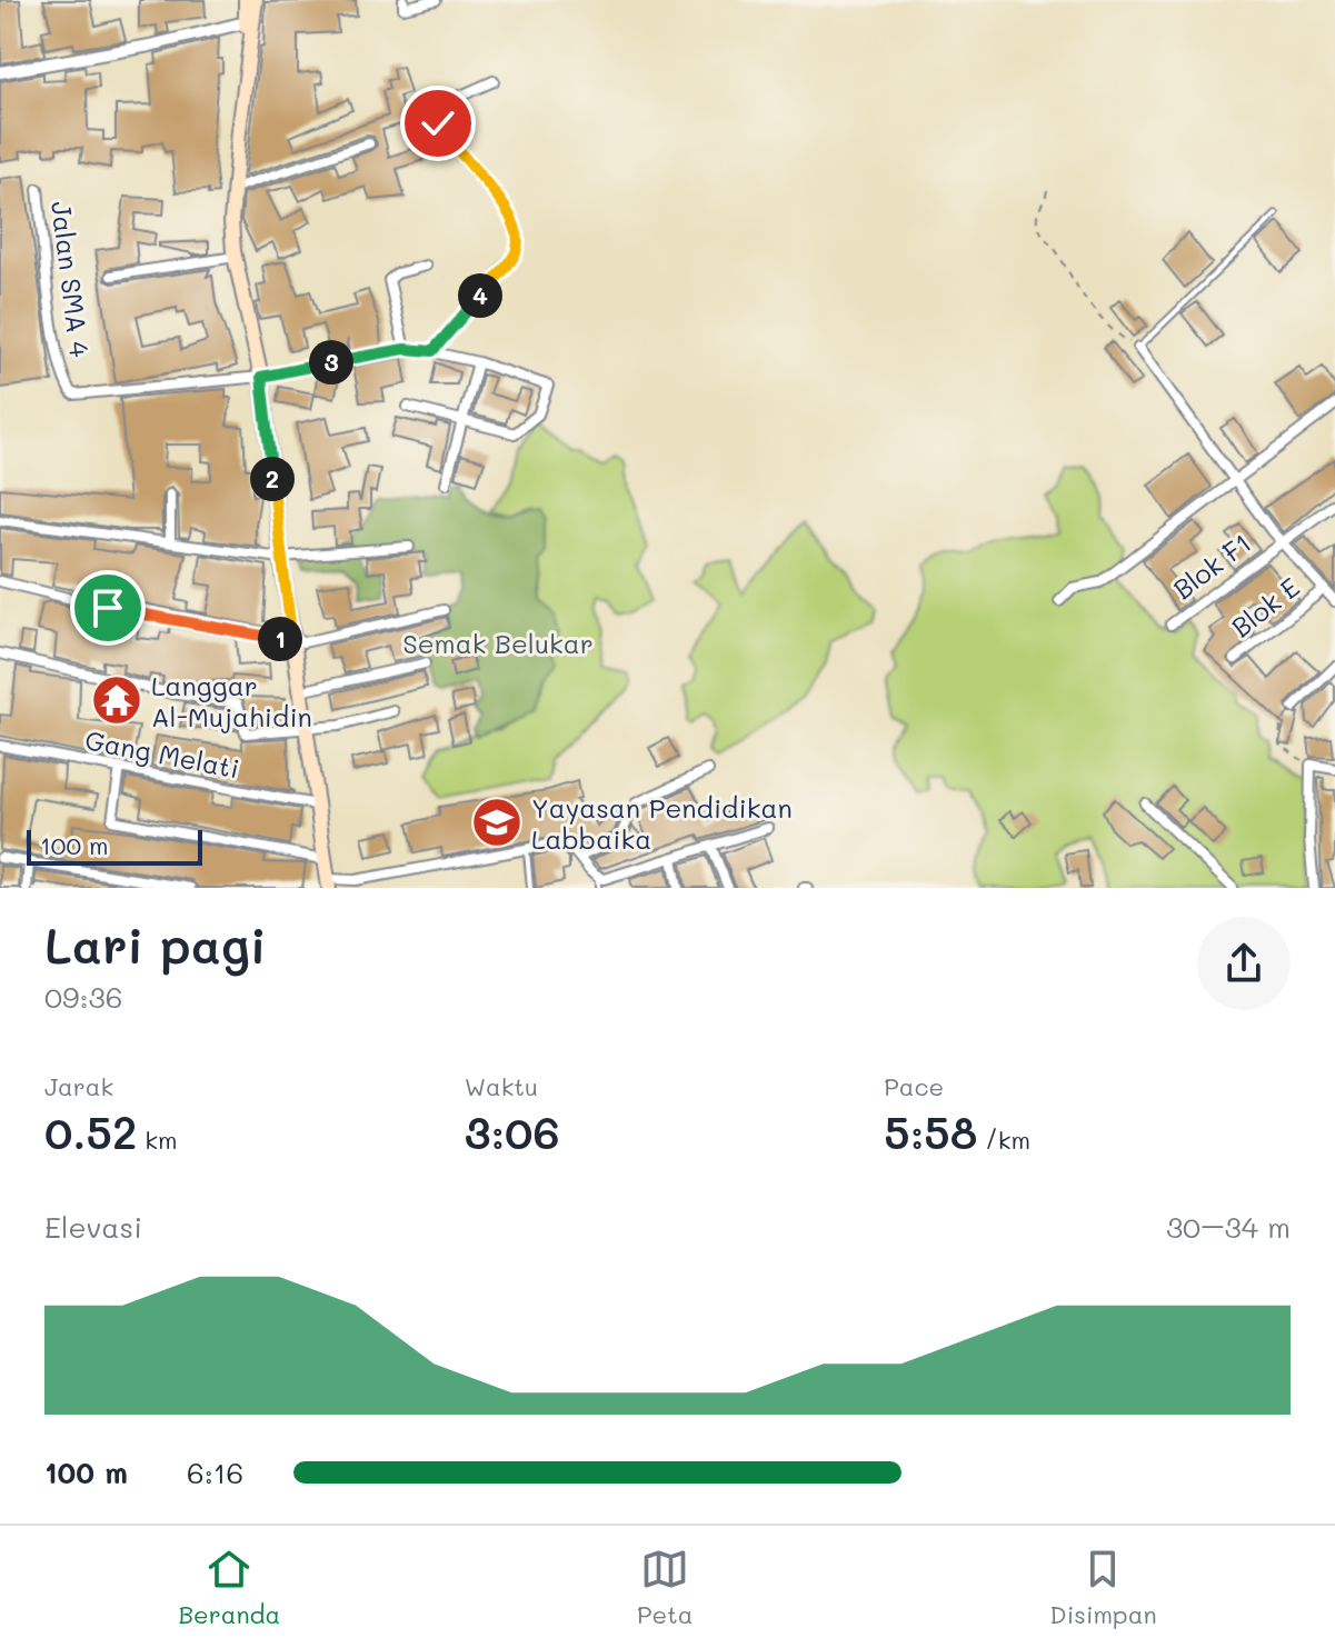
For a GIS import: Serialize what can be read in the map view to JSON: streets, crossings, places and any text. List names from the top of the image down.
{
  "streets": {
    "street": [
      "Jalan SMA 4",
      "Blok F1",
      "Blok E",
      "Gang Melati"
    ]
  },
  "parks": ["Semak Belukar"],
  "places": {
    "temple": ["Langgar Al-Mujahidin"],
    "school or university": ["Yayasan Pendidikan Labbaika"]
  },
  "scale_bar": "100 m",
  "page": {
    "pins": [
      "4",
      "3",
      "2",
      "1"
    ],
    "scale": "100 m",
    "heading": ["Lari pagi", "09:36"],
    "stats": [
      ["Jarak", "0.52 km"],
      ["Waktu", "3:06"],
      ["Pace", "5:58 /km"]
    ],
    "chart": ["Elevasi", "30–34 m"],
    "list": [
      {
        "name": "100 m",
        "note": "6:16"
      }
    ],
    "tabs": ["Beranda", "Peta", "Disimpan"]
  }
}
